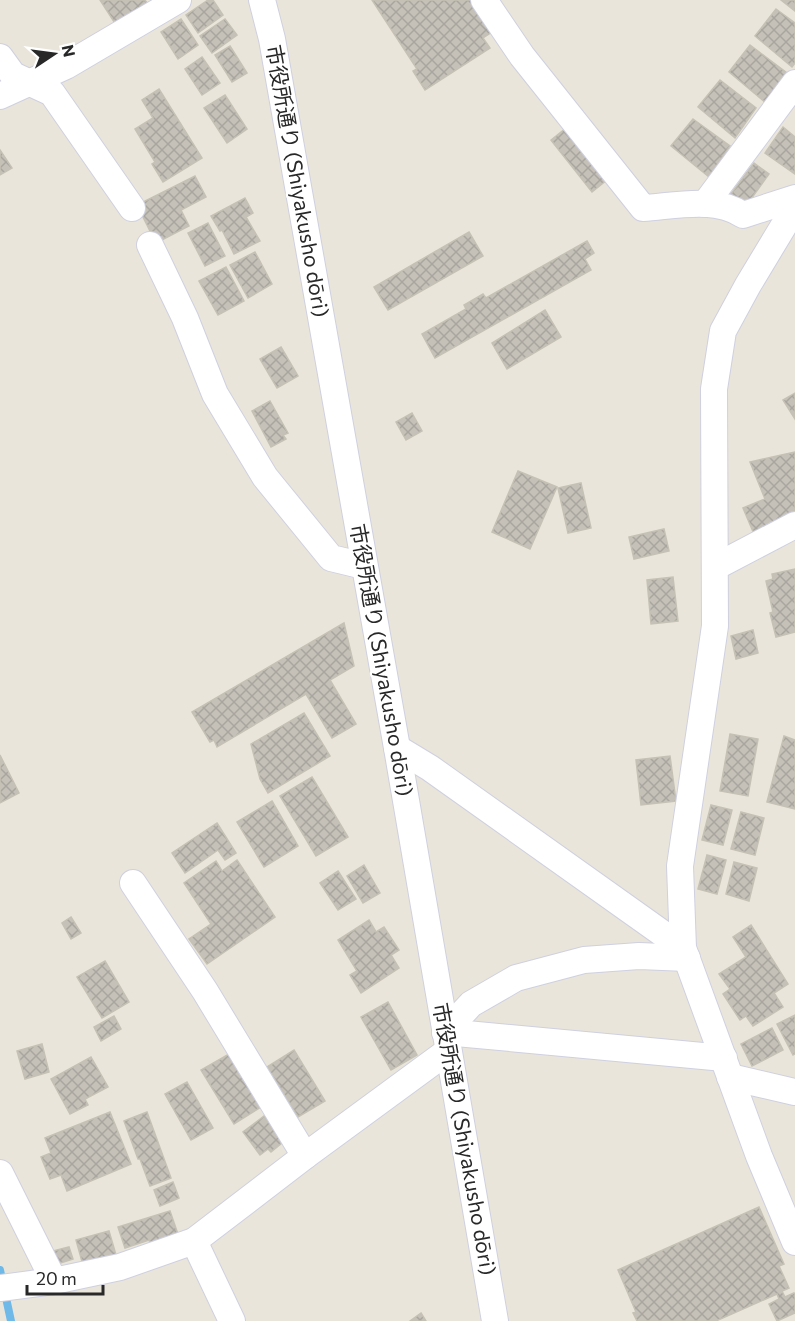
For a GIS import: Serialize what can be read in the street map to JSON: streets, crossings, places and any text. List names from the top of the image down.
{
  "streets": {
    "street": ["市役所通り (Shiyakusho dōri)"]
  },
  "scale_bar": "20 m",
  "north": "right"
}
